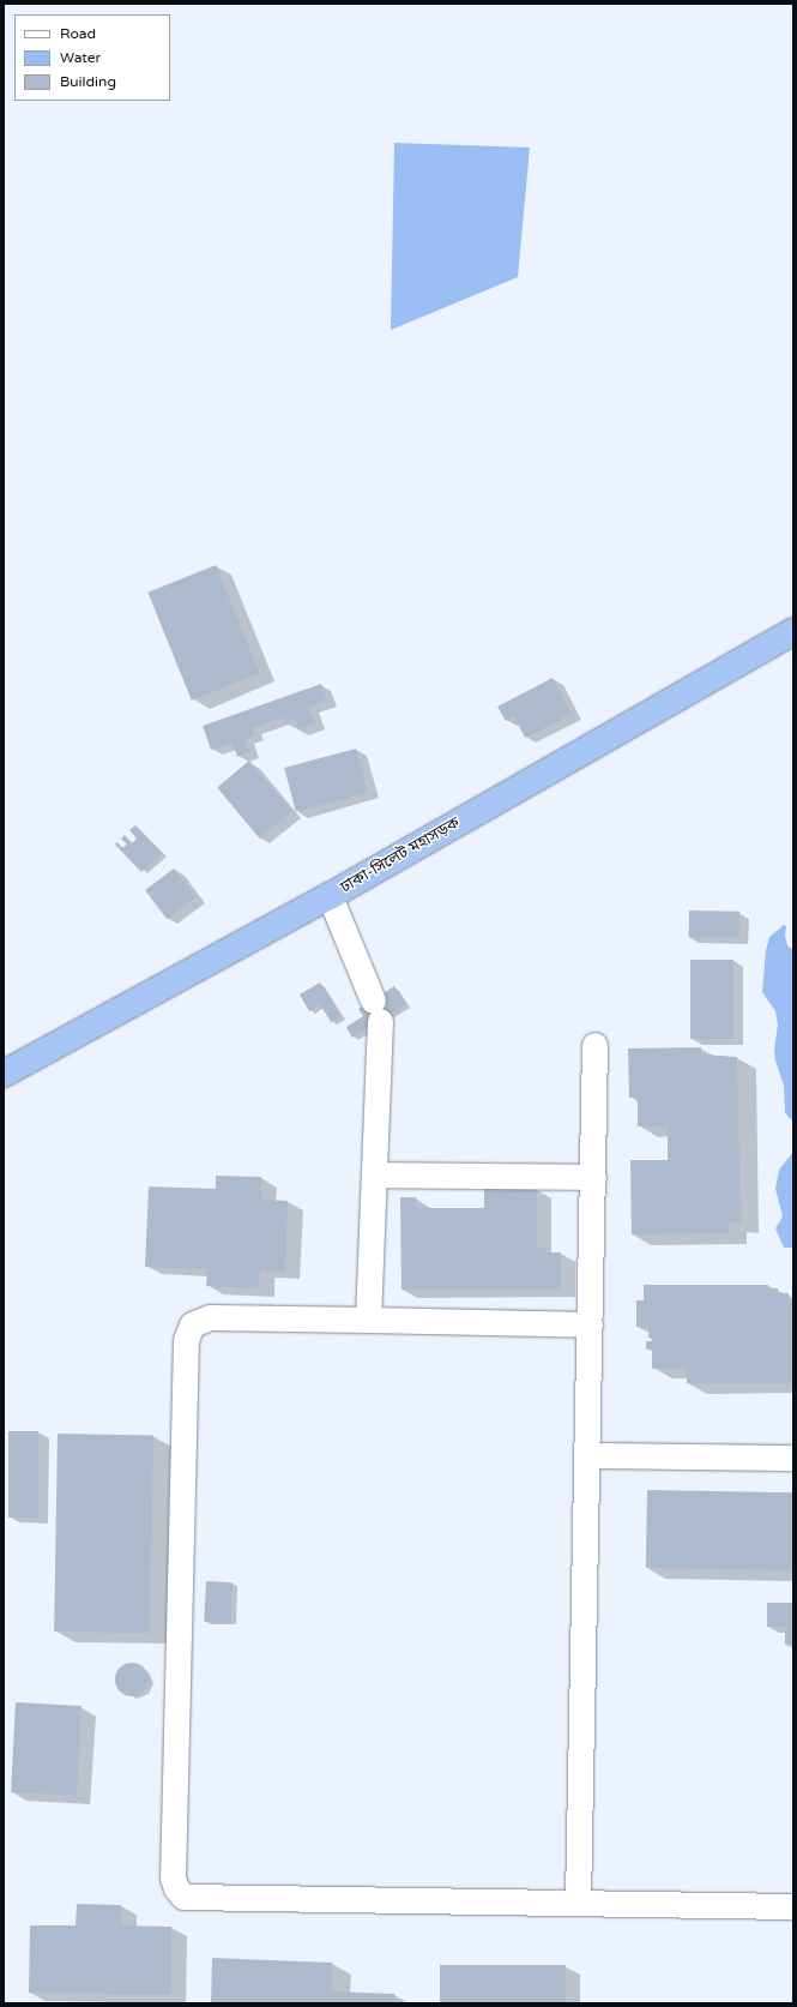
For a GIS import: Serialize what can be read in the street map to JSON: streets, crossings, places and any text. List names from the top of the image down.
{
  "streets": {
    "highway": ["ঢাকা-সিলেট মহাসড়ক"]
  },
  "legend": ["Road", "Water", "Building"]
}
